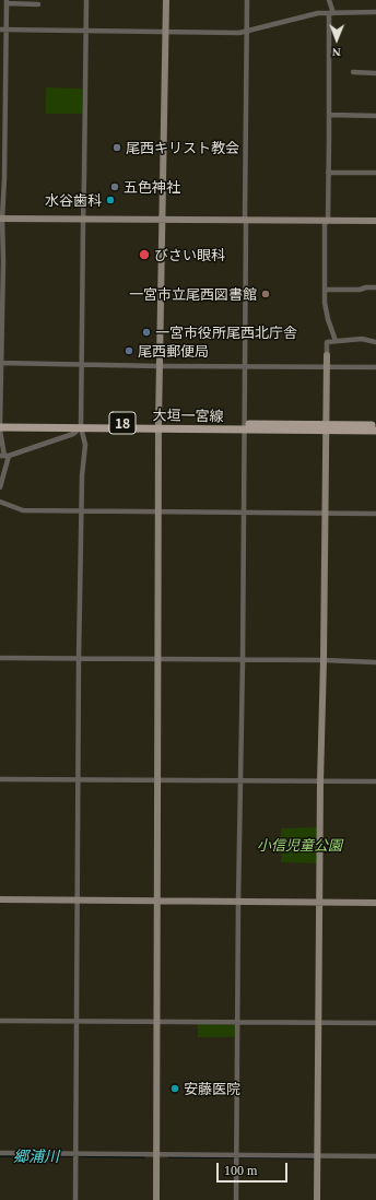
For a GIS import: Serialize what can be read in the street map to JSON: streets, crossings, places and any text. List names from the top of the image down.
{
  "streets": {
    "main road": ["大垣一宮線", "18"]
  },
  "water": ["郷浦川"],
  "parks": ["小信児童公園"],
  "places": [
    "尾西キリスト教会",
    "五色神社",
    "水谷歯科",
    "びさい眼科",
    "一宮市立尾西図書館",
    "一宮市役所尾西北庁舎",
    "尾西郵便局",
    "安藤医院"
  ],
  "scale_bar": "100 m",
  "north": "bottom"
}
